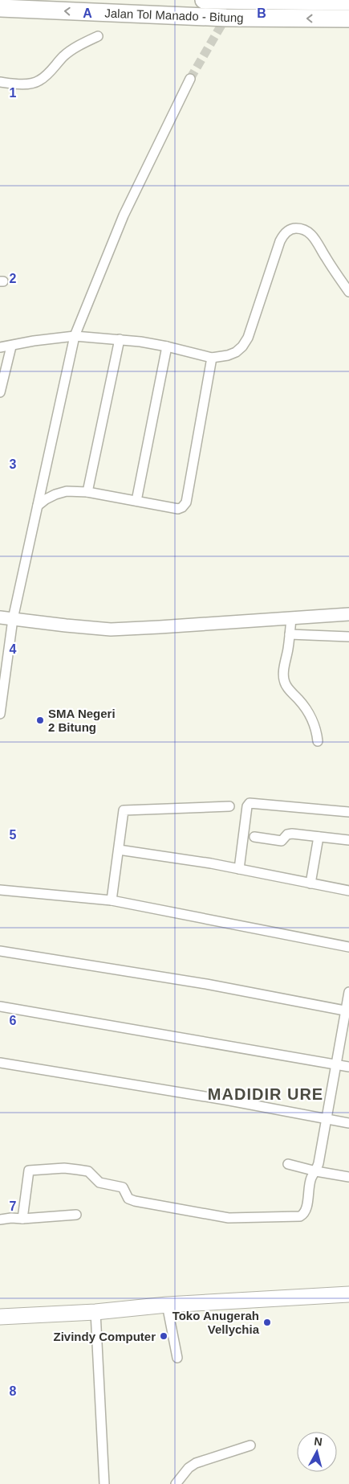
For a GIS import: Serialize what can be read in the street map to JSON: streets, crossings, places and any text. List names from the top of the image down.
{
  "streets": {
    "highway": ["Jalan Tol Manado - Bitung"]
  },
  "districts": ["MADIDIR URE"],
  "places": ["SMA Negeri 2 Bitung", "Toko Anugerah Vellychia", "Zivindy Computer"],
  "north": "top",
  "grid": {
    "columns": ["A", "B"],
    "rows": [
      "1",
      "2",
      "3",
      "4",
      "5",
      "6",
      "7",
      "8"
    ]
  }
}
